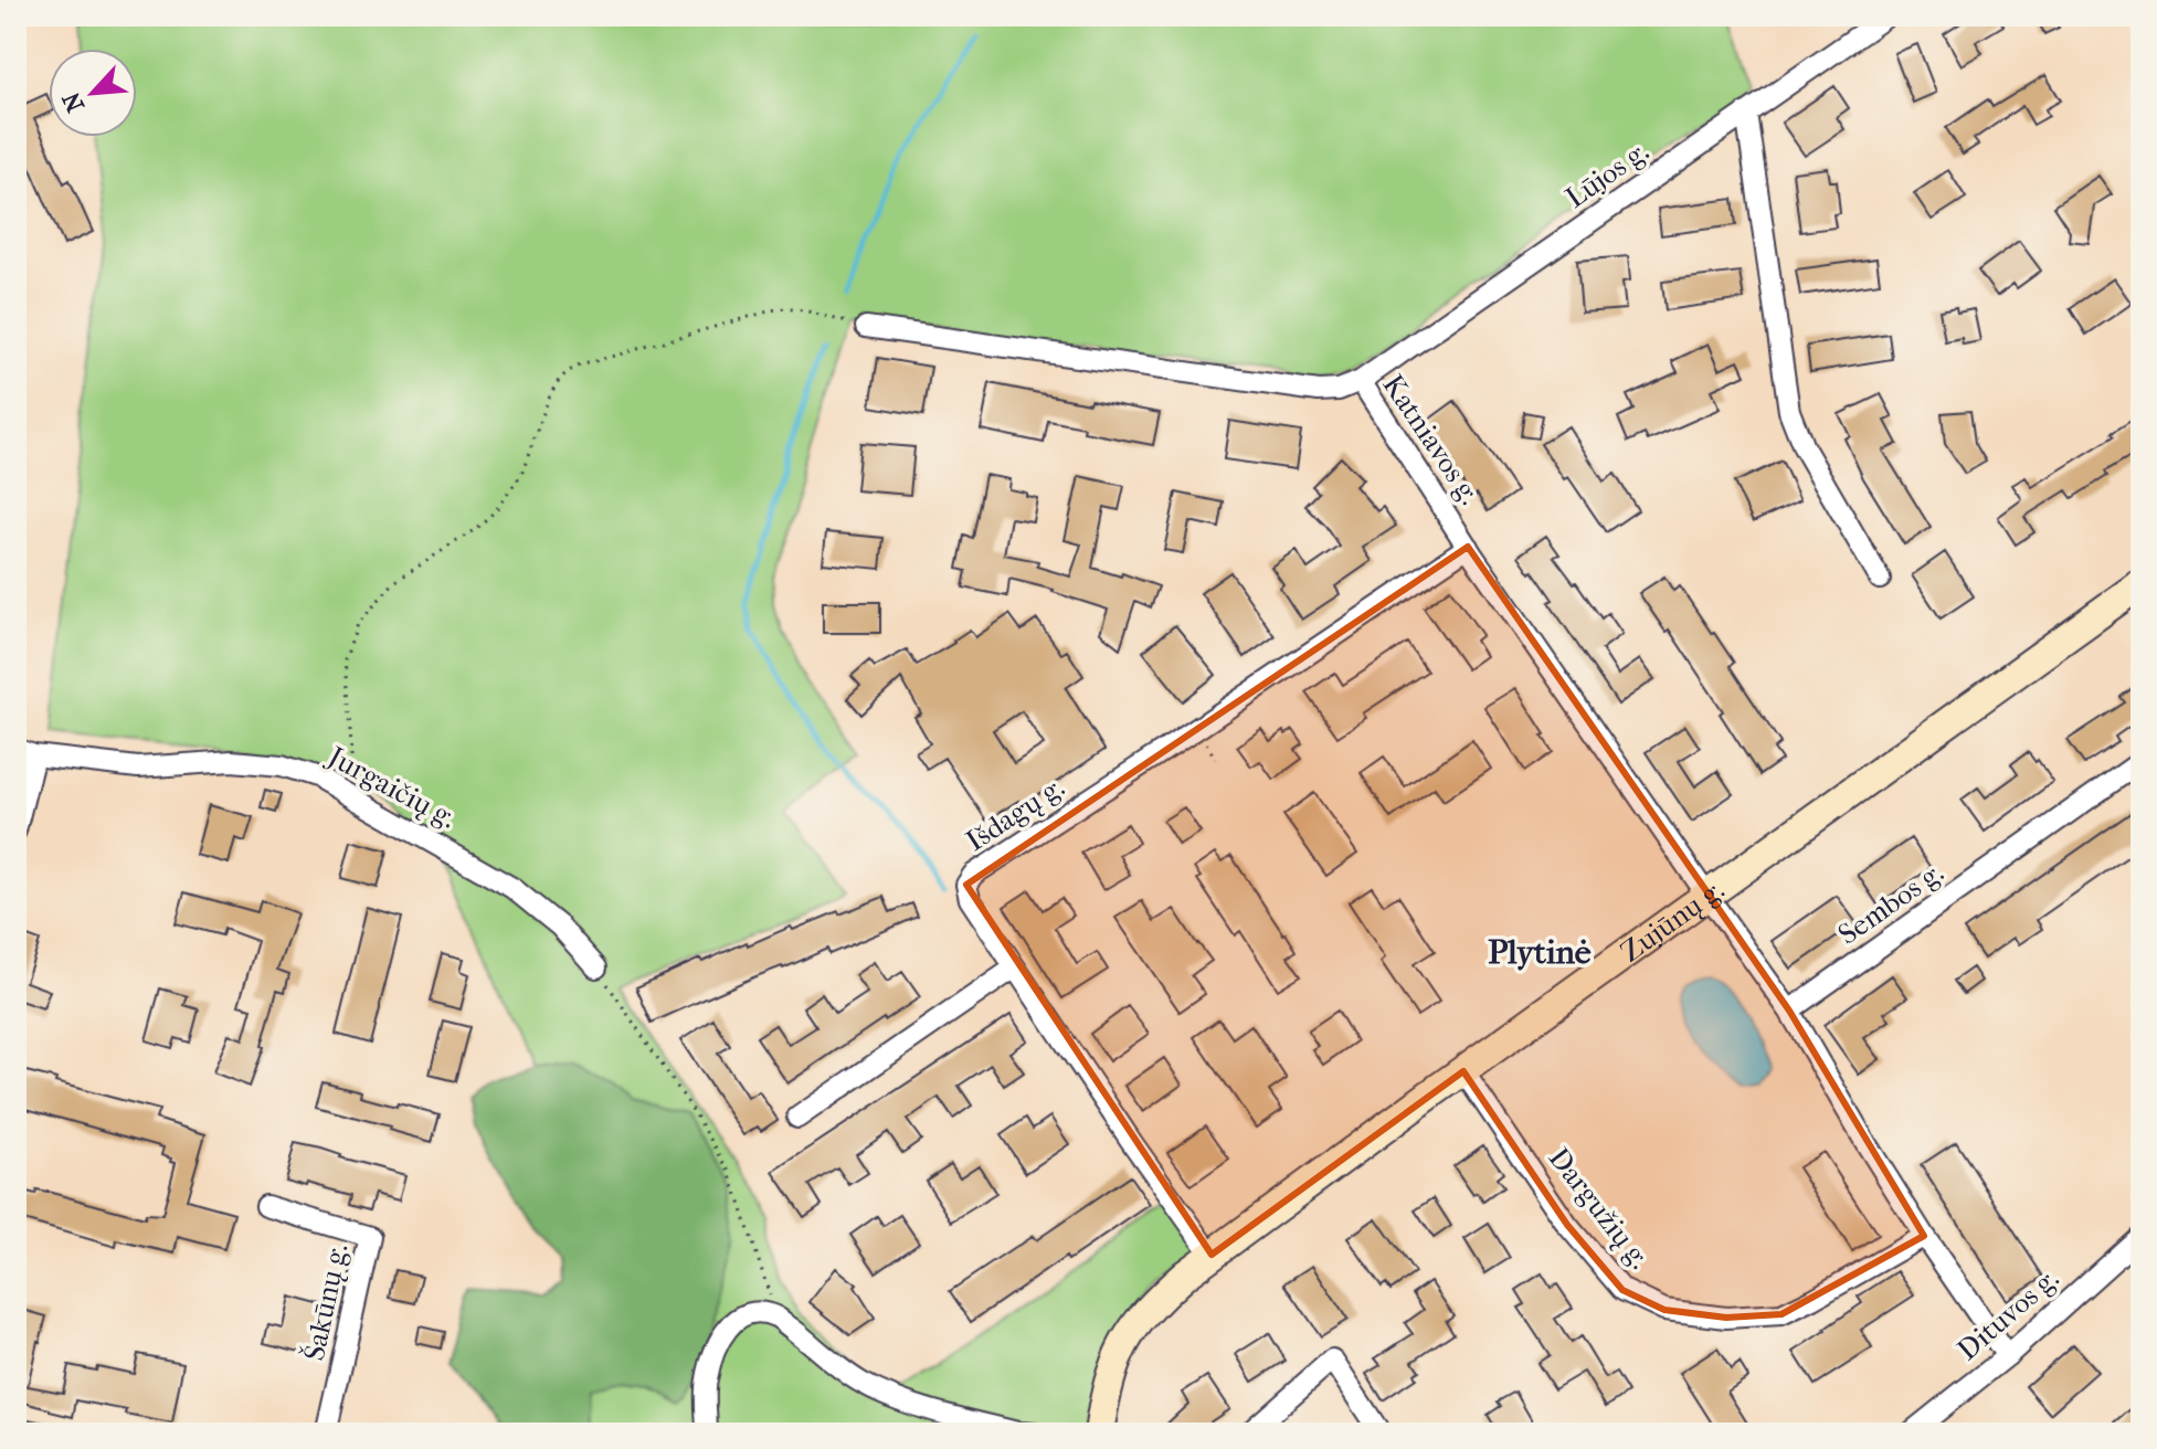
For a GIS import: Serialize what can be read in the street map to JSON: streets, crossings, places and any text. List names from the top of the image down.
{
  "streets": {
    "main road": ["Zujūnų g."],
    "street": [
      "Lūjos g.",
      "Katniavos g.",
      "Jurgaičių g.",
      "Išdagų g.",
      "Sembos g.",
      "Dargužių g.",
      "Šakūnų g.",
      "Dituvos g."
    ]
  },
  "crossings": [
    ["Lūjos g.", "Katniavos g."],
    ["Katniavos g.", "Išdagų g."],
    ["Katniavos g.", "Zujūnų g."],
    ["Išdagų g.", "Zujūnų g."],
    ["Zujūnų g.", "Dargužių g."]
  ],
  "districts": ["Plytinė"],
  "north": "bottom left"
}
